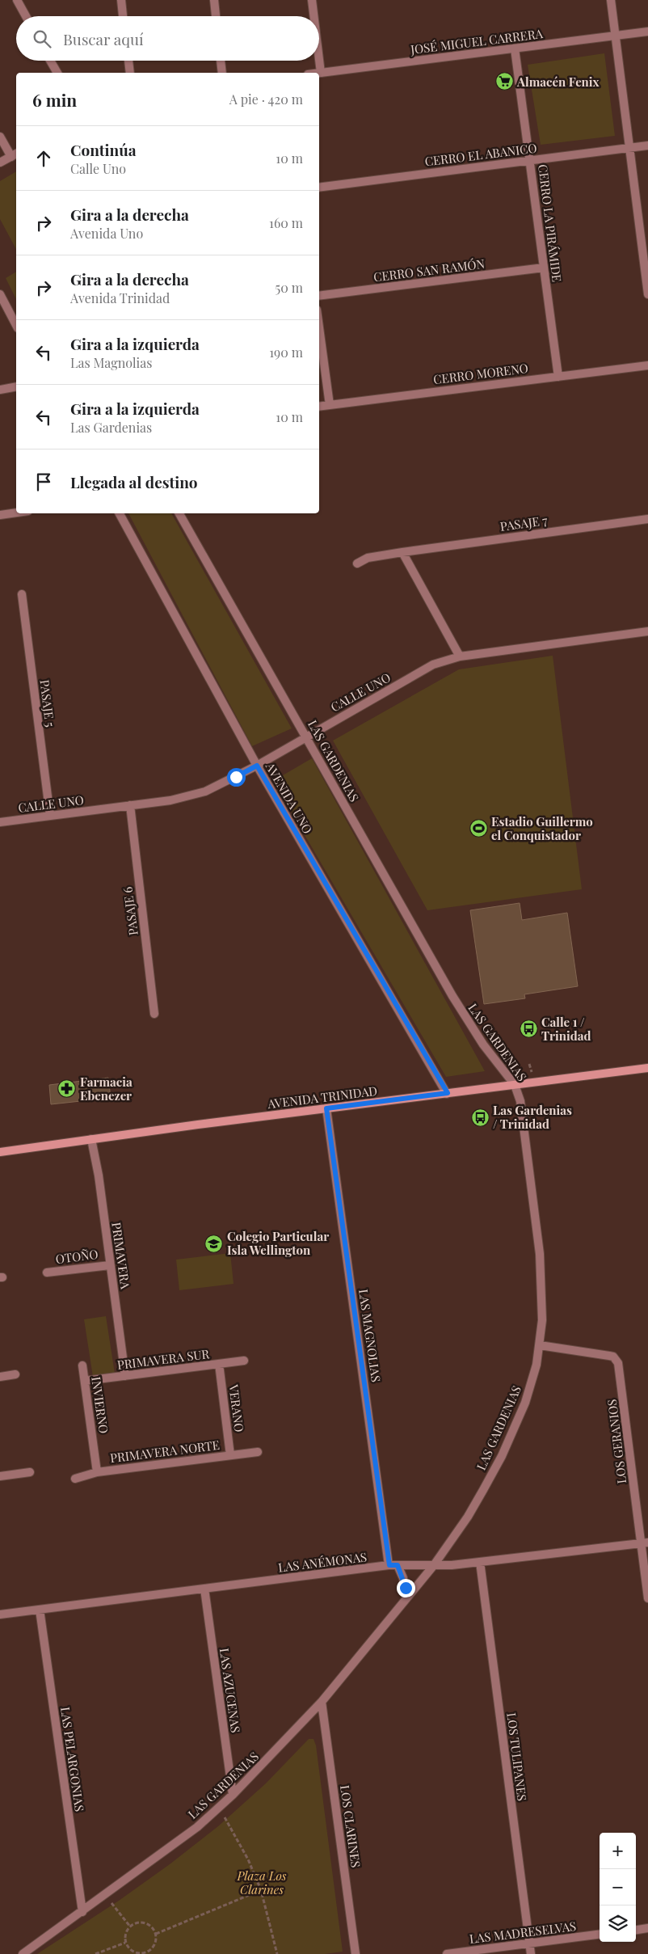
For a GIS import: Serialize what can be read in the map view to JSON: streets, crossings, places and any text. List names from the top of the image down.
{
  "streets": {
    "main road": ["AVENIDA TRINIDAD"],
    "street": [
      "JOSÉ MIGUEL CARRERA",
      "CERRO EL ABANICO",
      "CERRO LA PIRÁMIDE",
      "CERRO SAN RAMÓN",
      "CERRO MORENO",
      "PASAJE 7",
      "CALLE UNO",
      "PASAJE 5",
      "LAS GARDENIAS",
      "AVENIDA UNO",
      "PASAJE 6",
      "PRIMAVERA",
      "OTOÑO",
      "LAS MAGNOLIAS",
      "PRIMAVERA SUR",
      "INVIERNO",
      "VERANO",
      "LOS GERANIOS",
      "PRIMAVERA NORTE",
      "LAS ANÉMONAS",
      "LAS AZUCENAS",
      "LOS TULIPANES",
      "LAS PELARGONIAS",
      "LOS CLARINES",
      "LAS MADRESELVAS"
    ]
  },
  "crossings": [
    ["JOSÉ MIGUEL CARRERA", "CERRO LA PIRÁMIDE"],
    ["CERRO EL ABANICO", "CERRO LA PIRÁMIDE"],
    ["CERRO LA PIRÁMIDE", "CERRO SAN RAMÓN"],
    ["CERRO LA PIRÁMIDE", "CERRO MORENO"],
    ["CALLE UNO", "PASAJE 5"],
    ["CALLE UNO", "LAS GARDENIAS"],
    ["CALLE UNO", "AVENIDA UNO"],
    ["CALLE UNO", "PASAJE 6"],
    ["LAS GARDENIAS", "AVENIDA TRINIDAD"],
    ["LAS GARDENIAS", "LOS GERANIOS"],
    ["LAS GARDENIAS", "LAS ANÉMONAS"],
    ["LAS GARDENIAS", "LAS AZUCENAS"],
    ["LAS GARDENIAS", "LAS PELARGONIAS"],
    ["LAS GARDENIAS", "LOS CLARINES"],
    ["AVENIDA UNO", "AVENIDA TRINIDAD"],
    ["AVENIDA TRINIDAD", "PRIMAVERA"],
    ["AVENIDA TRINIDAD", "LAS MAGNOLIAS"],
    ["PRIMAVERA", "OTOÑO"],
    ["PRIMAVERA", "PRIMAVERA SUR"],
    ["LAS MAGNOLIAS", "LAS ANÉMONAS"],
    ["PRIMAVERA SUR", "INVIERNO"],
    ["PRIMAVERA SUR", "VERANO"],
    ["INVIERNO", "PRIMAVERA NORTE"],
    ["VERANO", "PRIMAVERA NORTE"],
    ["LOS GERANIOS", "LAS ANÉMONAS"],
    ["LAS ANÉMONAS", "LAS AZUCENAS"],
    ["LAS ANÉMONAS", "LOS TULIPANES"],
    ["LAS ANÉMONAS", "LAS PELARGONIAS"],
    ["LOS TULIPANES", "LAS MADRESELVAS"]
  ],
  "parks": ["Plaza Los Clarines"],
  "places": {
    "supermarket": ["Almacén Fenix"],
    "sports": ["Estadio Guillermo el Conquistador"],
    "bus stop": ["Calle 1 / Trinidad", "Las Gardenias / Trinidad"],
    "pharmacy": ["Farmacia Ebenezer"],
    "school or university": ["Colegio Particular Isla Wellington"]
  },
  "page": {
    "search": "Buscar aquí",
    "heading": ["6 min", "A pie · 420 m"],
    "list": [
      ["Continúa", "Calle Uno", "10 m"],
      ["Gira a la derecha", "Avenida Uno", "160 m"],
      ["Gira a la derecha", "Avenida Trinidad", "50 m"],
      ["Gira a la izquierda", "Las Magnolias", "190 m"],
      ["Gira a la izquierda", "Las Gardenias", "10 m"],
      "Llegada al destino"
    ],
    "map_buttons": ["+", "−"]
  }
}
